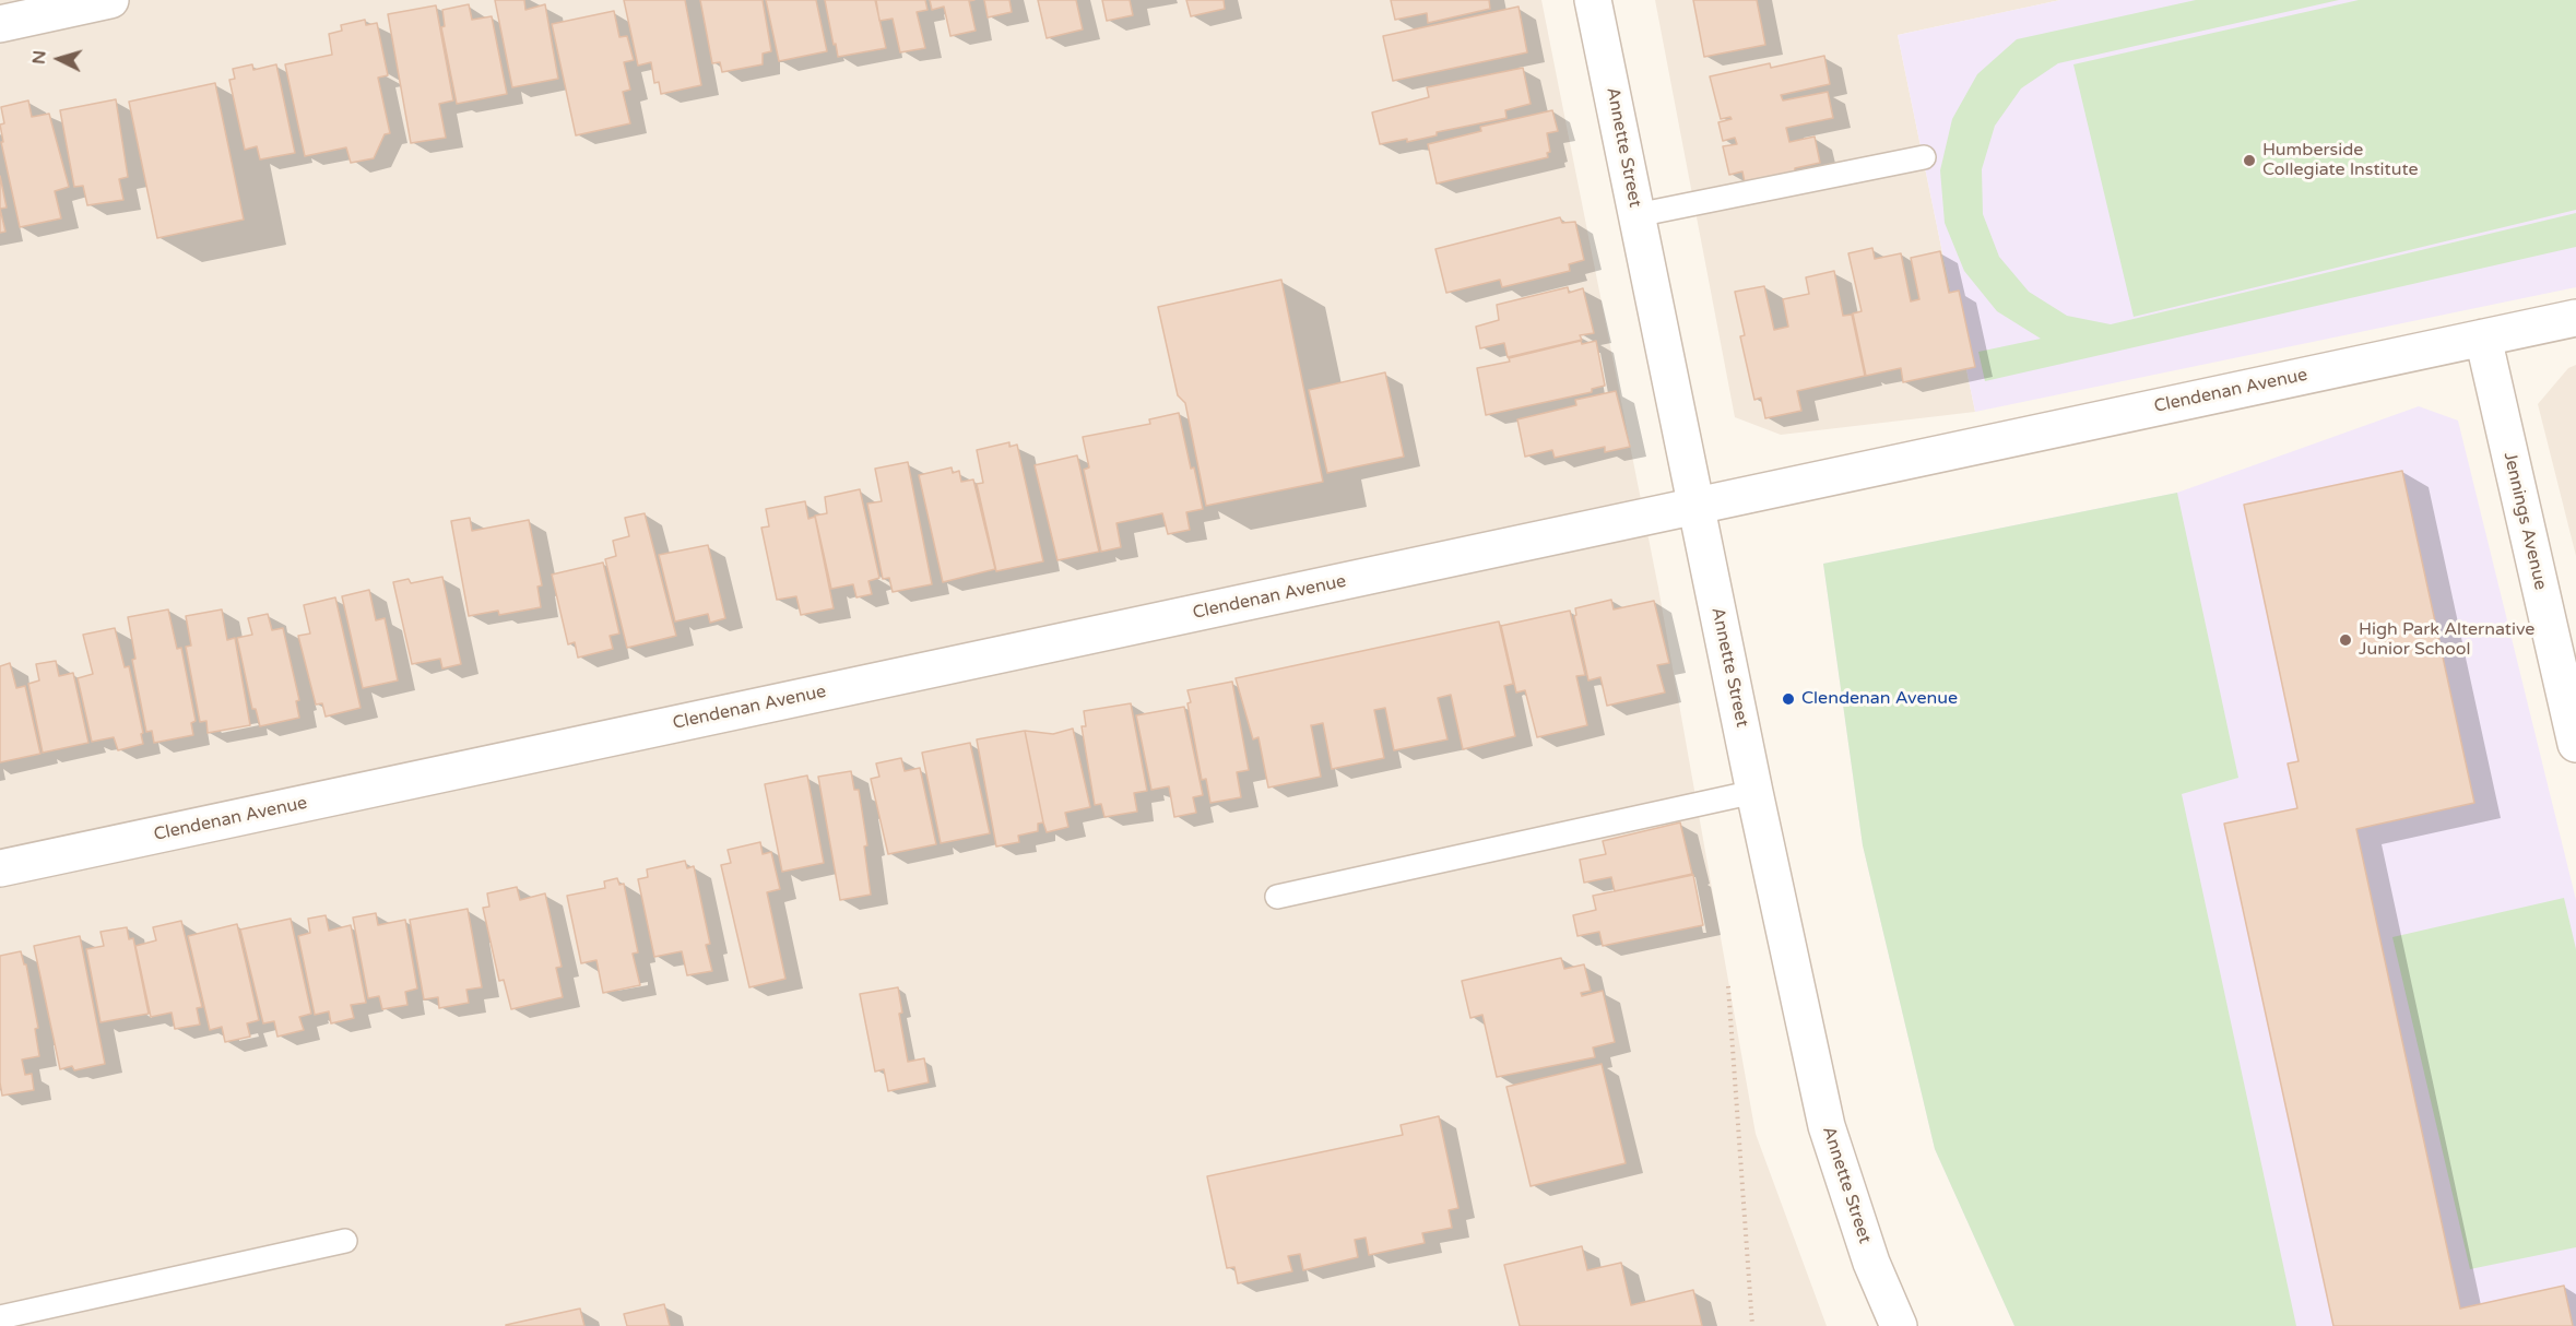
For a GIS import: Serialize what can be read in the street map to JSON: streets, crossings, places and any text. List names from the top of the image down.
{
  "streets": {
    "street": ["Annette Street", "Clendenan Avenue", "Jennings Avenue"]
  },
  "crossings": [
    ["Annette Street", "Clendenan Avenue"],
    ["Clendenan Avenue", "Jennings Avenue"]
  ],
  "places": ["Humberside Collegiate Institute", "High Park Alternative Junior School", "Clendenan Avenue"],
  "north": "left"
}
